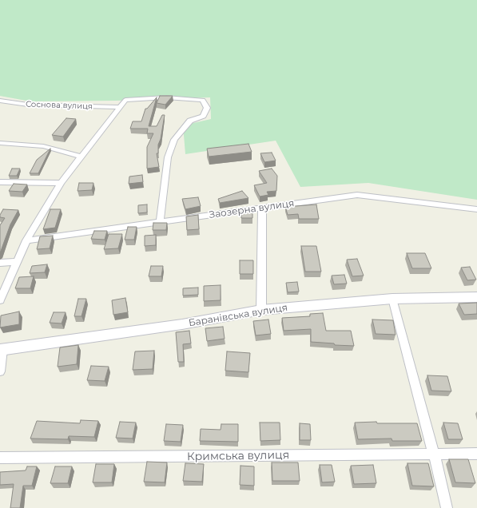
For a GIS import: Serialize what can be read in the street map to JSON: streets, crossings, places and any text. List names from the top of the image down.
{
  "streets": {
    "main road": ["Баранівська вулиця"],
    "street": ["Соснова вулиця", "Заозерна вулиця", "Кримська вулиця"]
  }
}
